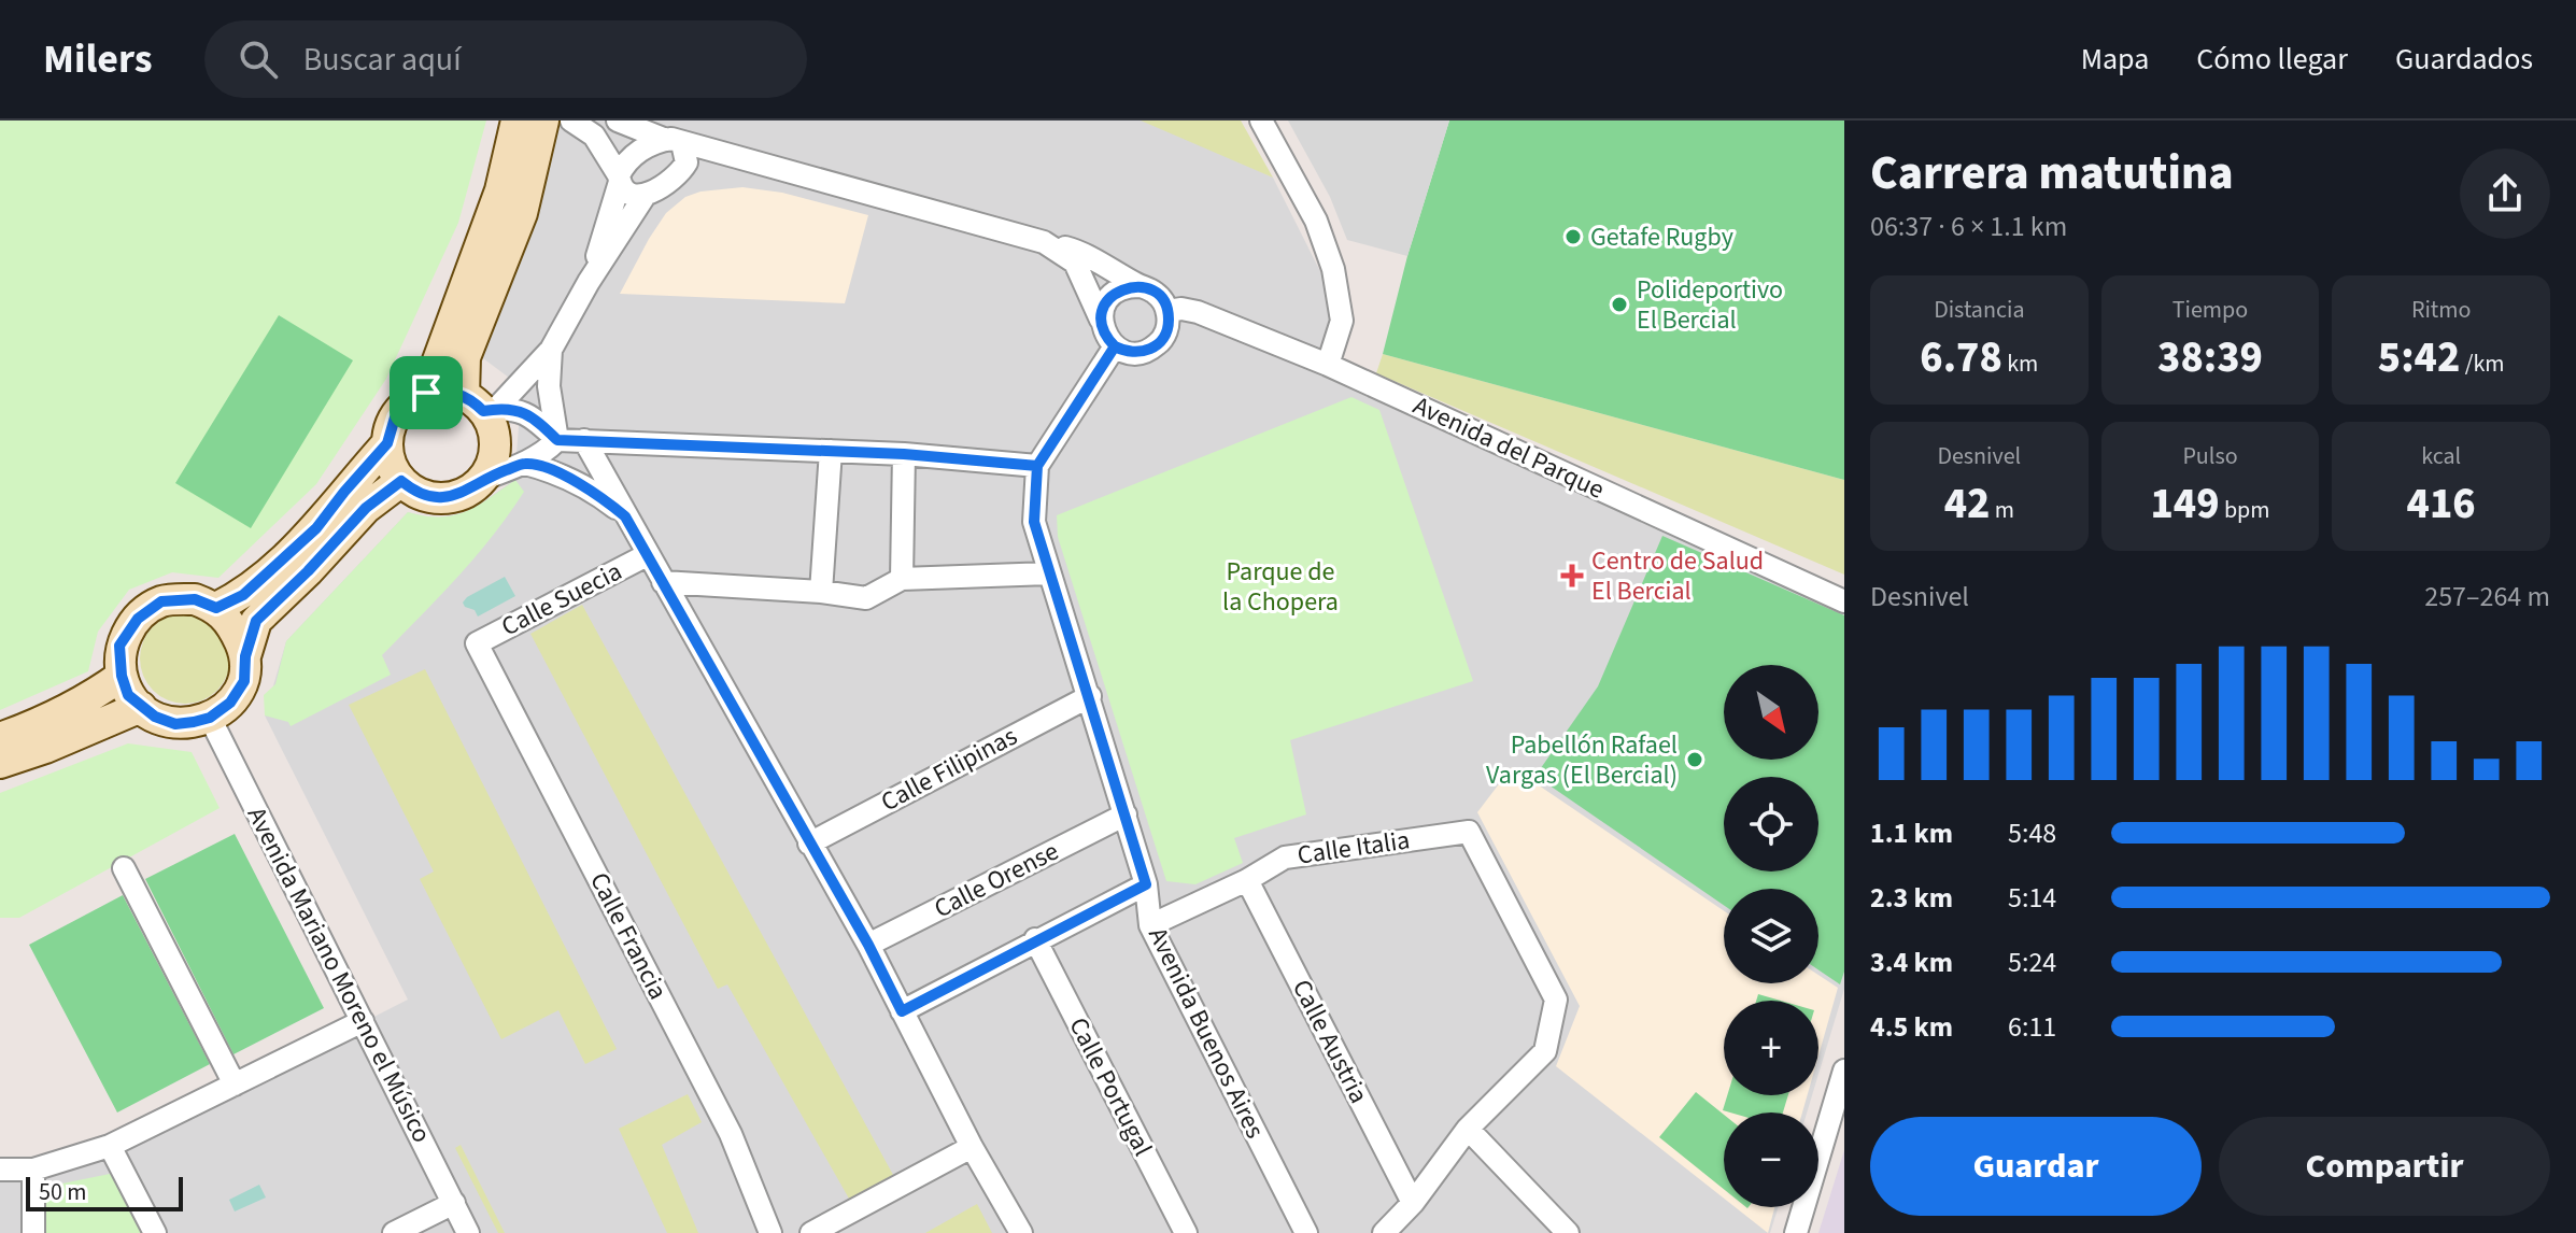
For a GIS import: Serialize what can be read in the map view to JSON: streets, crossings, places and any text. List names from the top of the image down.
{
  "streets": {
    "street": [
      "Avenida del Parque",
      "Calle Suecia",
      "Calle Filipinas",
      "Calle Italia",
      "Calle Orense",
      "Calle Francia",
      "Avenida Mariano Moreno el Músico",
      "Avenida Buenos Aires",
      "Calle Austria",
      "Calle Portugal"
    ]
  },
  "crossings": [
    ["Avenida del Parque", "Avenida Buenos Aires"],
    ["Calle Suecia", "Calle Francia"],
    ["Calle Filipinas", "Avenida Buenos Aires"],
    ["Calle Italia", "Avenida Buenos Aires"],
    ["Calle Italia", "Calle Austria"],
    ["Calle Orense", "Avenida Buenos Aires"]
  ],
  "parks": ["Parque de la Chopera"],
  "places": {
    "other": ["Getafe Rugby", "Polideportivo El Bercial", "Pabellón Rafael Vargas (El Bercial)"],
    "health": ["Centro de Salud El Bercial"]
  },
  "scale_bar": "50 m",
  "north": "bottom right",
  "page": {
    "header": "Milers",
    "search": "Buscar aquí",
    "nav": ["Mapa", "Cómo llegar", "Guardados"],
    "heading": ["Carrera matutina", "06:37 · 6 × 1.1 km"],
    "stats": [
      ["Distancia", "6.78 km"],
      ["Tiempo", "38:39"],
      ["Ritmo", "5:42 /km"],
      ["Desnivel", "42 m"],
      ["Pulso", "149 bpm"],
      ["kcal", "416"]
    ],
    "chart": ["Desnivel", "257–264 m"],
    "map_buttons": ["+", "−"],
    "list": [
      {
        "name": "1.1 km",
        "note": "5:48"
      },
      {
        "name": "2.3 km",
        "note": "5:14"
      },
      {
        "name": "3.4 km",
        "note": "5:24"
      },
      {
        "name": "4.5 km",
        "note": "6:11"
      }
    ],
    "buttons": ["Guardar", "Compartir"],
    "scale": "50 m"
  }
}
